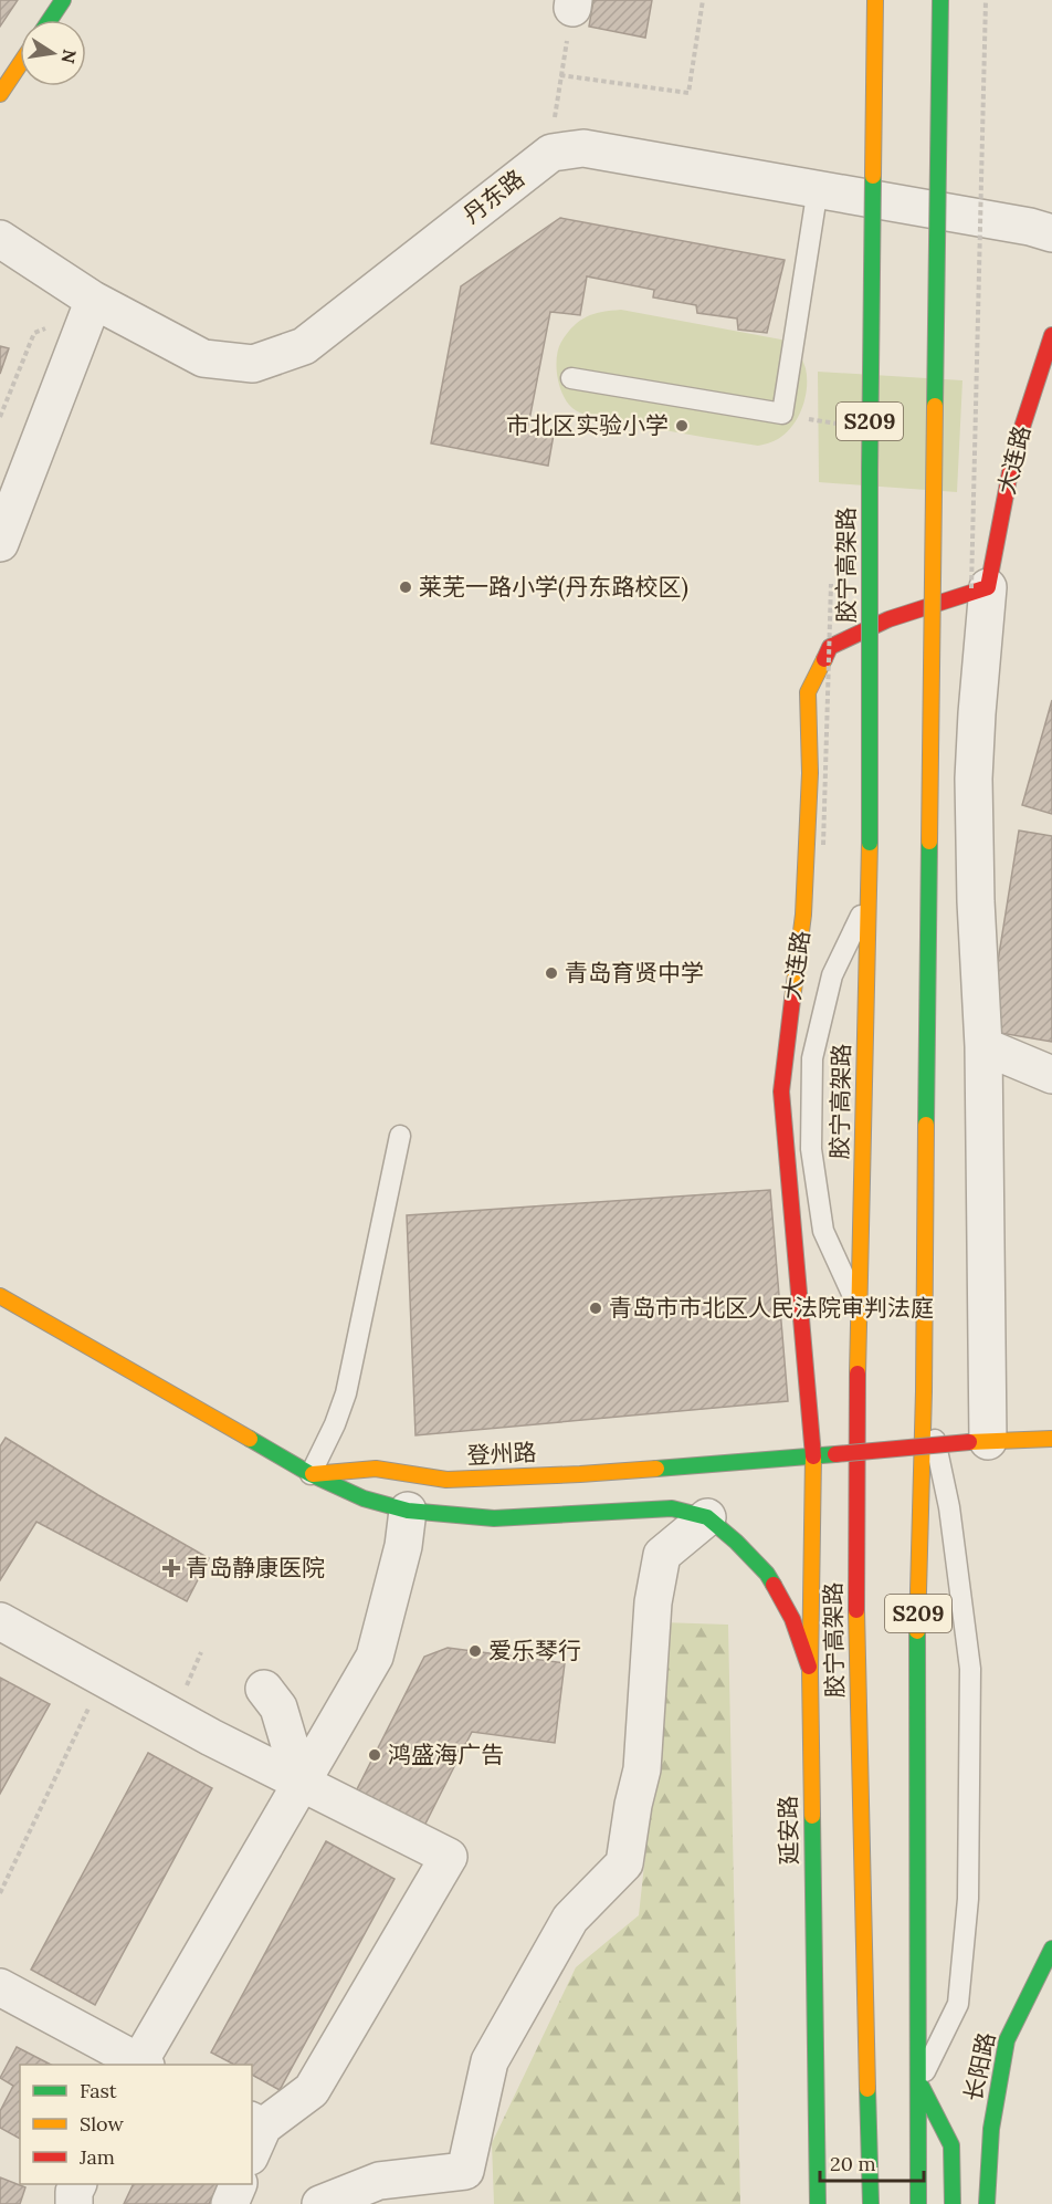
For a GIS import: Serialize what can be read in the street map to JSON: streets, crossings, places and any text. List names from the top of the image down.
{
  "streets": {
    "main road": [
      "S209",
      "大连路",
      "胶宁高架路",
      "登州路",
      "延安路",
      "长阳路"
    ],
    "street": ["丹东路"]
  },
  "crossings": [
    ["大连路", "登州路"],
    ["大连路", "延安路"],
    ["登州路", "延安路"]
  ],
  "places": {
    "other": [
      "市北区实验小学",
      "莱芜一路小学(丹东路校区)",
      "青岛育贤中学",
      "青岛市市北区人民法院审判法庭",
      "爱乐琴行",
      "鸿盛海广告"
    ],
    "health": ["青岛静康医院"]
  },
  "legend": ["Fast", "Slow", "Jam"],
  "scale_bar": "20 m",
  "north": "right"
}
